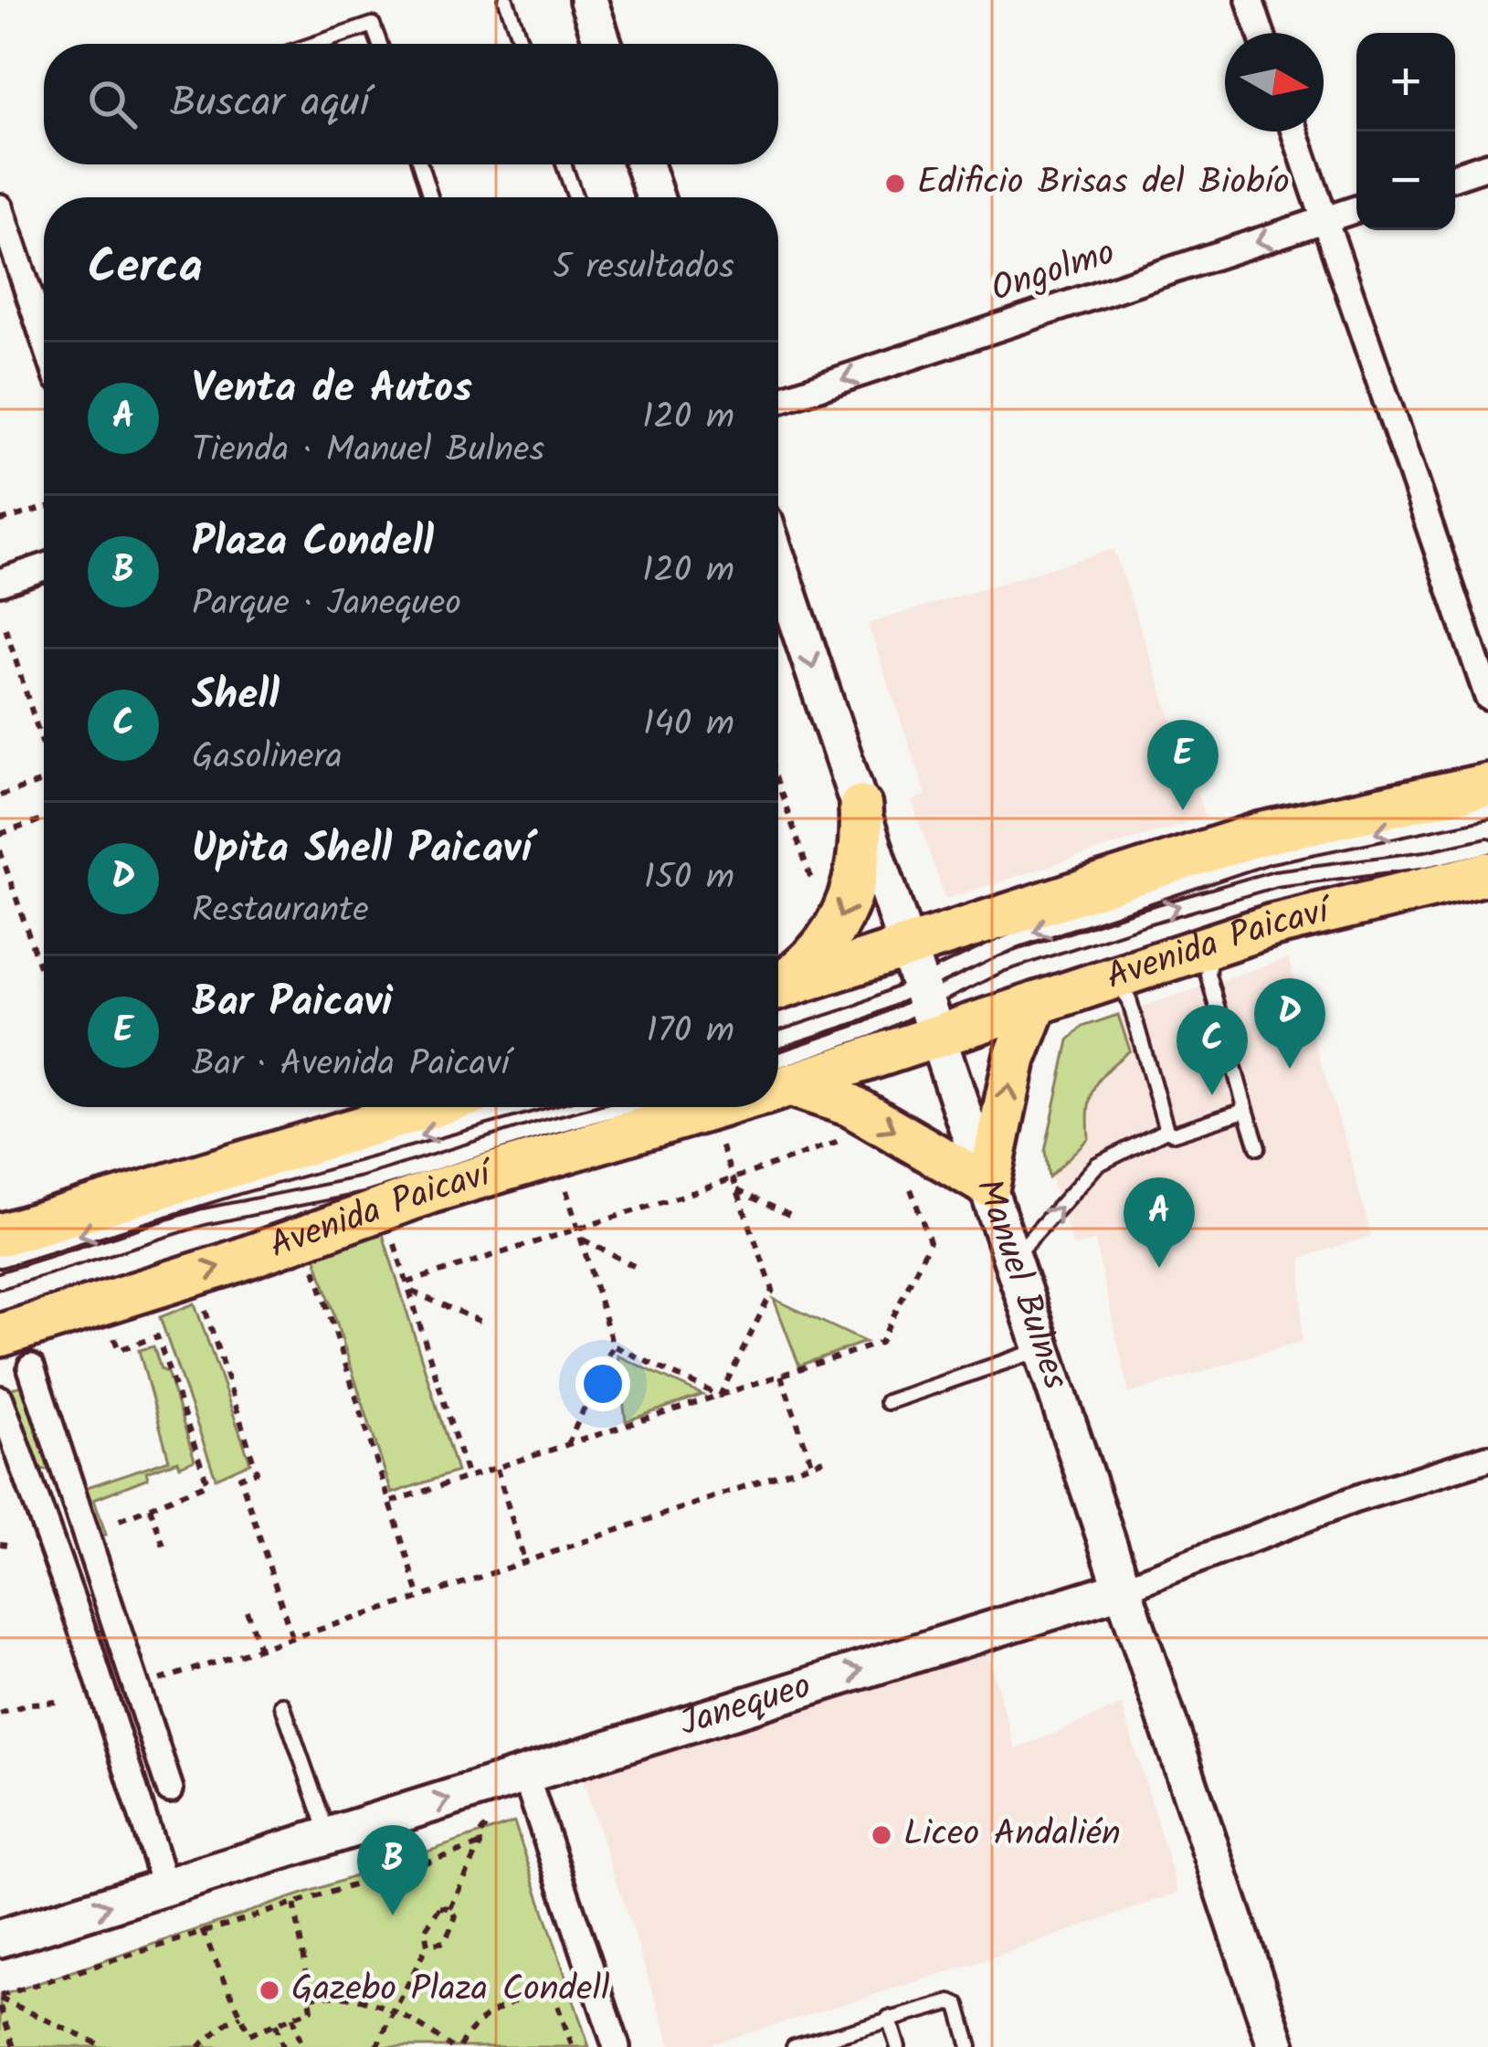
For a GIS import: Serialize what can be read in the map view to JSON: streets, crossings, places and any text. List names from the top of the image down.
{
  "streets": {
    "main road": ["Avenida Paicaví", "Manuel Bulnes", "Janequeo"],
    "street": ["Ongolmo"]
  },
  "crossings": [
    ["Avenida Paicaví", "Manuel Bulnes"],
    ["Manuel Bulnes", "Janequeo"]
  ],
  "one_way": ["Ongolmo", "Janequeo"],
  "places": ["Edificio Brisas del Biobío", "Liceo Andalién", "Gazebo Plaza Condell"],
  "north": "right",
  "page": {
    "map_buttons": ["+", "−"],
    "search": "Buscar aquí",
    "heading": ["Cerca", "5 resultados"],
    "list": [
      {
        "mark": "A",
        "name": "Venta de Autos",
        "note": "Tienda · Manuel Bulnes",
        "value": "120 m"
      },
      {
        "mark": "B",
        "name": "Plaza Condell",
        "note": "Parque · Janequeo",
        "value": "120 m"
      },
      {
        "mark": "C",
        "name": "Shell",
        "note": "Gasolinera",
        "value": "140 m"
      },
      {
        "mark": "D",
        "name": "Upita Shell Paicaví",
        "note": "Restaurante",
        "value": "150 m"
      },
      {
        "mark": "E",
        "name": "Bar Paicavi",
        "note": "Bar · Avenida Paicaví",
        "value": "170 m"
      }
    ],
    "pins": [
      "E",
      "D",
      "C",
      "A",
      "B"
    ]
  }
}
